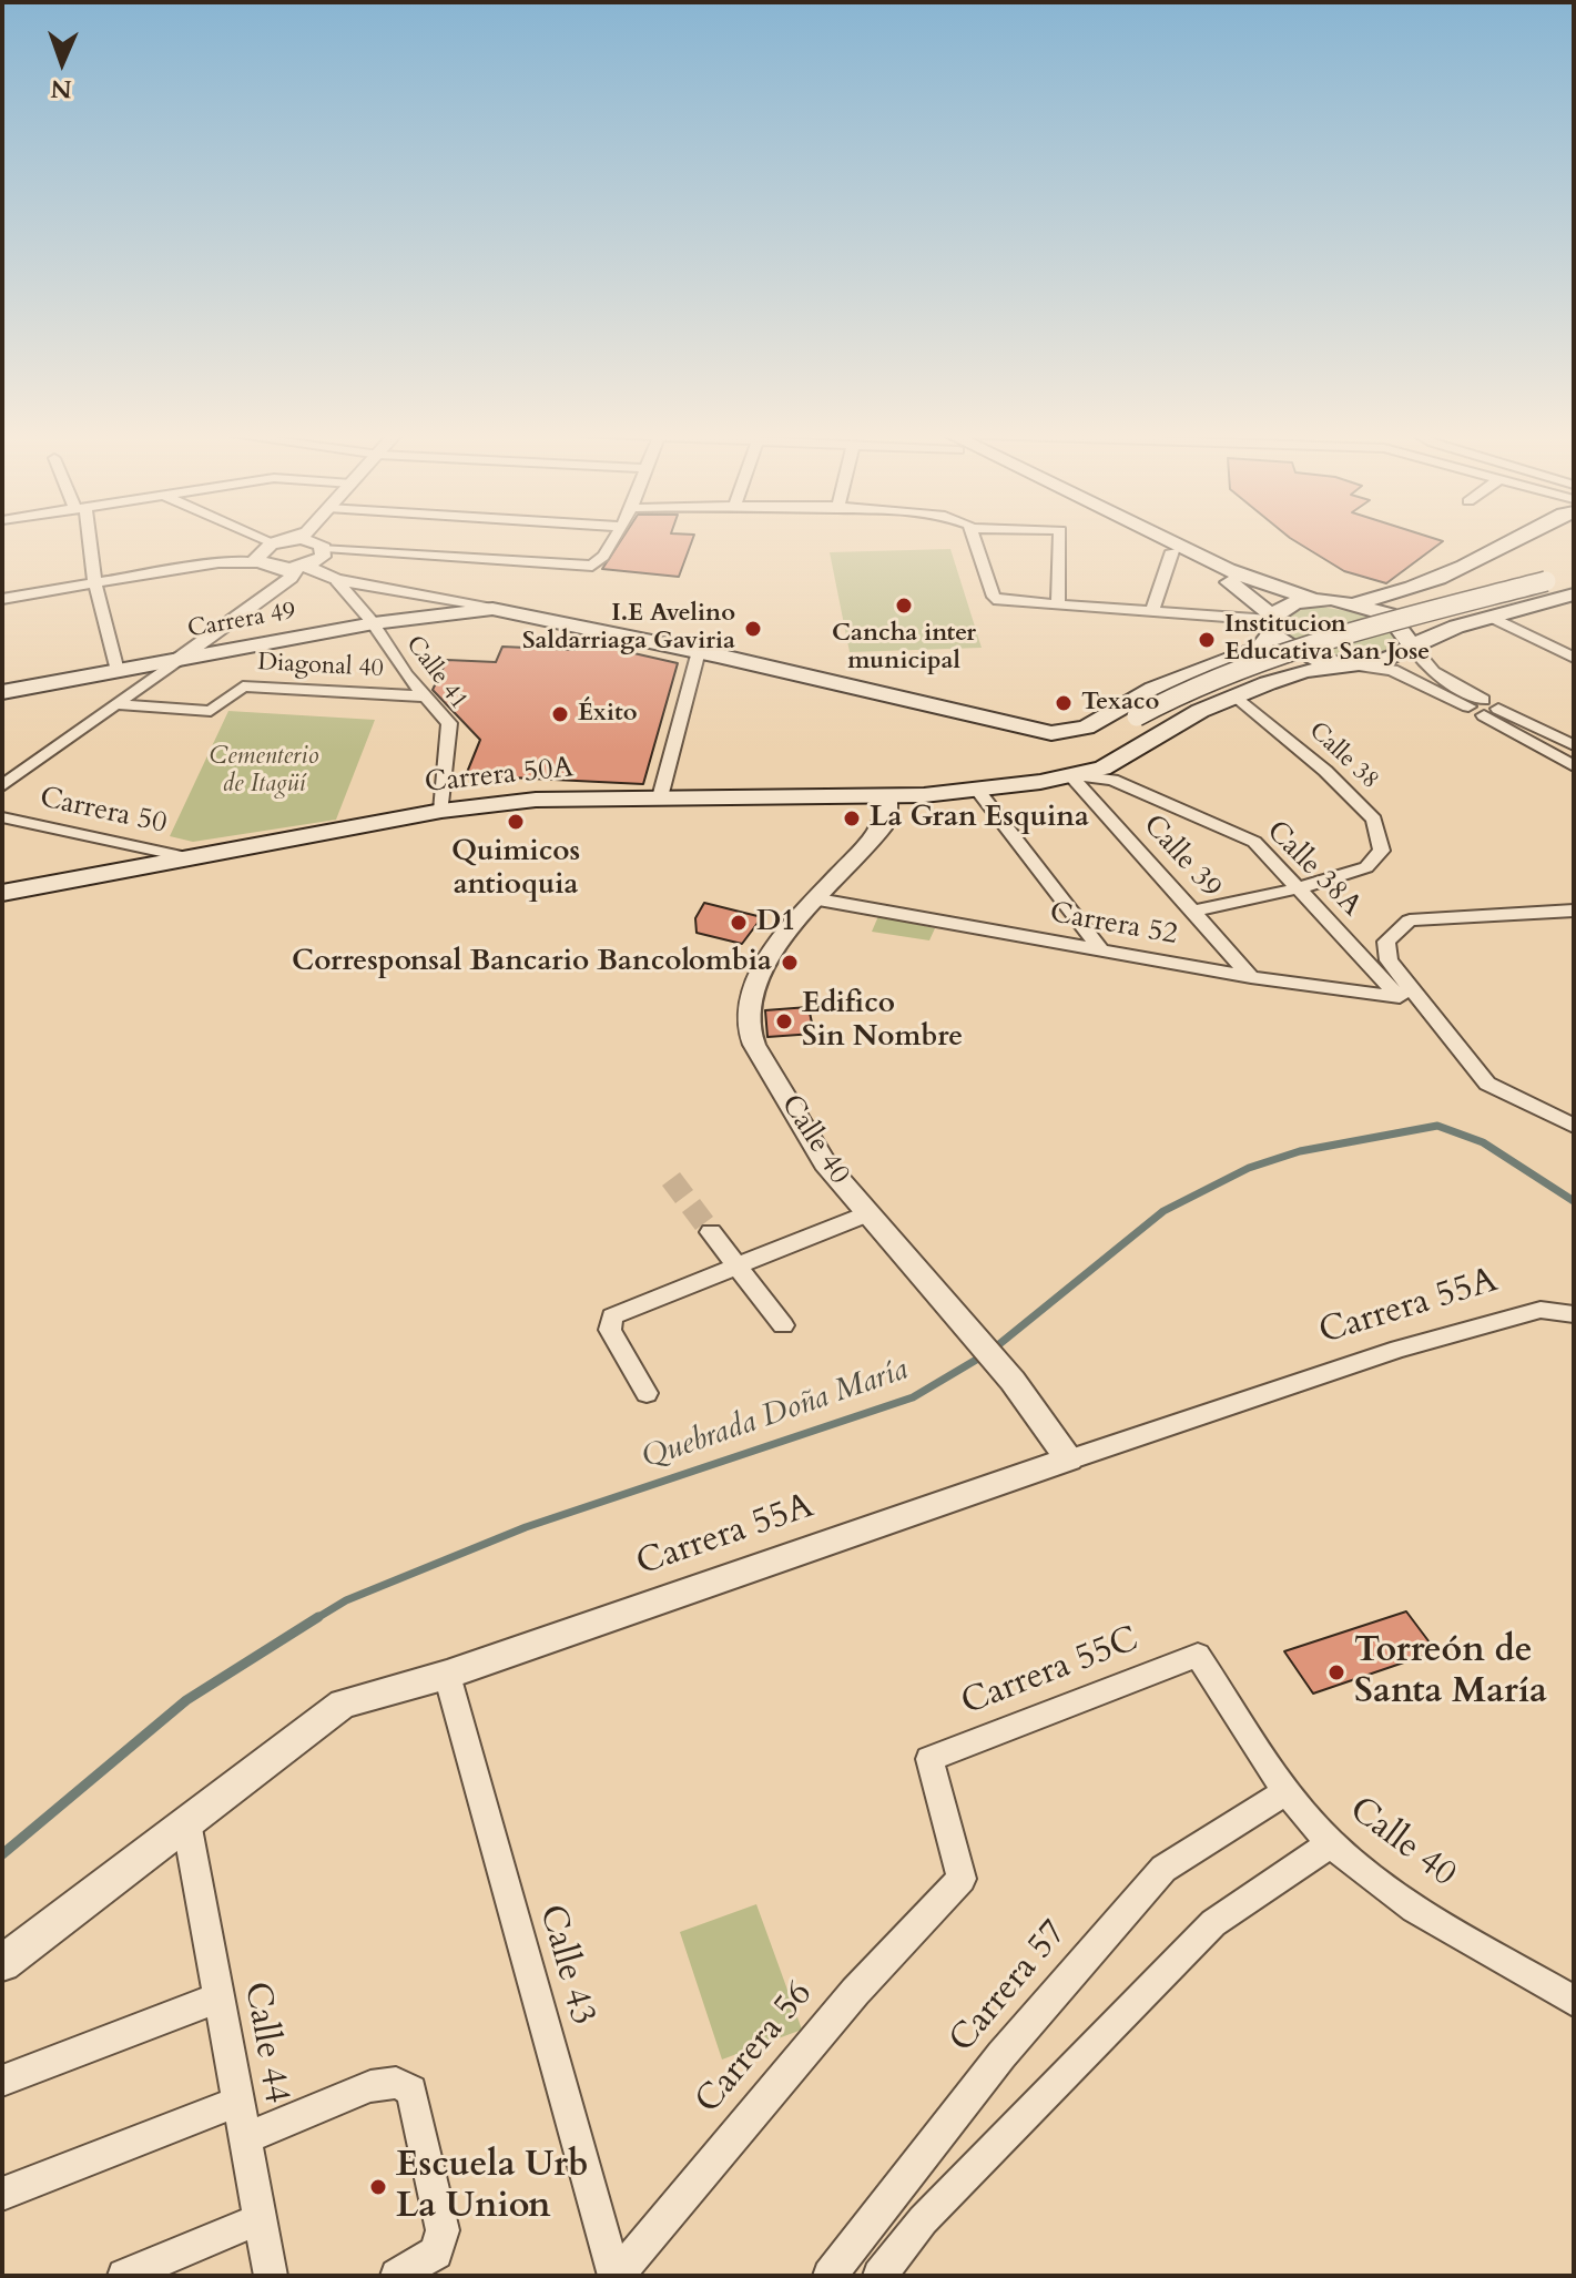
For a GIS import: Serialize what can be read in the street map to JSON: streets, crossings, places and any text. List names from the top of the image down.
{
  "streets": {
    "main road": ["Carrera 49", "Carrera 50A"],
    "street": [
      "Diagonal 40",
      "Calle 41",
      "Calle 38",
      "Carrera 50",
      "Calle 39",
      "Calle 38A",
      "Carrera 52",
      "Calle 40",
      "Carrera 55A",
      "Carrera 55C",
      "Calle 43",
      "Carrera 57",
      "Calle 44",
      "Carrera 56"
    ]
  },
  "crossings": [
    ["Carrera 49", "Diagonal 40"],
    ["Carrera 49", "Calle 41"],
    ["Diagonal 40", "Calle 41"],
    ["Calle 41", "Carrera 50A"],
    ["Calle 38", "Carrera 50A"],
    ["Calle 38", "Calle 38A"],
    ["Carrera 50A", "Carrera 50"],
    ["Carrera 50A", "Calle 39"],
    ["Carrera 50A", "Calle 38A"],
    ["Carrera 50A", "Calle 40"],
    ["Calle 39", "Calle 38A"],
    ["Calle 39", "Carrera 52"],
    ["Calle 38A", "Carrera 52"],
    ["Carrera 52", "Calle 40"],
    ["Calle 40", "Carrera 55A"],
    ["Calle 40", "Carrera 55C"],
    ["Calle 40", "Carrera 57"],
    ["Carrera 55A", "Calle 43"],
    ["Carrera 55A", "Calle 44"],
    ["Carrera 55C", "Carrera 56"],
    ["Calle 43", "Carrera 56"]
  ],
  "water": ["Quebrada Doña María"],
  "parks": ["Cementerio de Itagüí"],
  "places": [
    "Cancha inter municipal",
    "I.E Avelino Saldarriaga Gaviria",
    "Institucion Educativa San Jose",
    "Texaco",
    "Éxito",
    "La Gran Esquina",
    "Quimicos antioquia",
    "D1",
    "Corresponsal Bancario Bancolombia",
    "Edifico Sin Nombre",
    "Torreón de Santa María",
    "Escuela Urb La Union"
  ],
  "north": "bottom"
}
